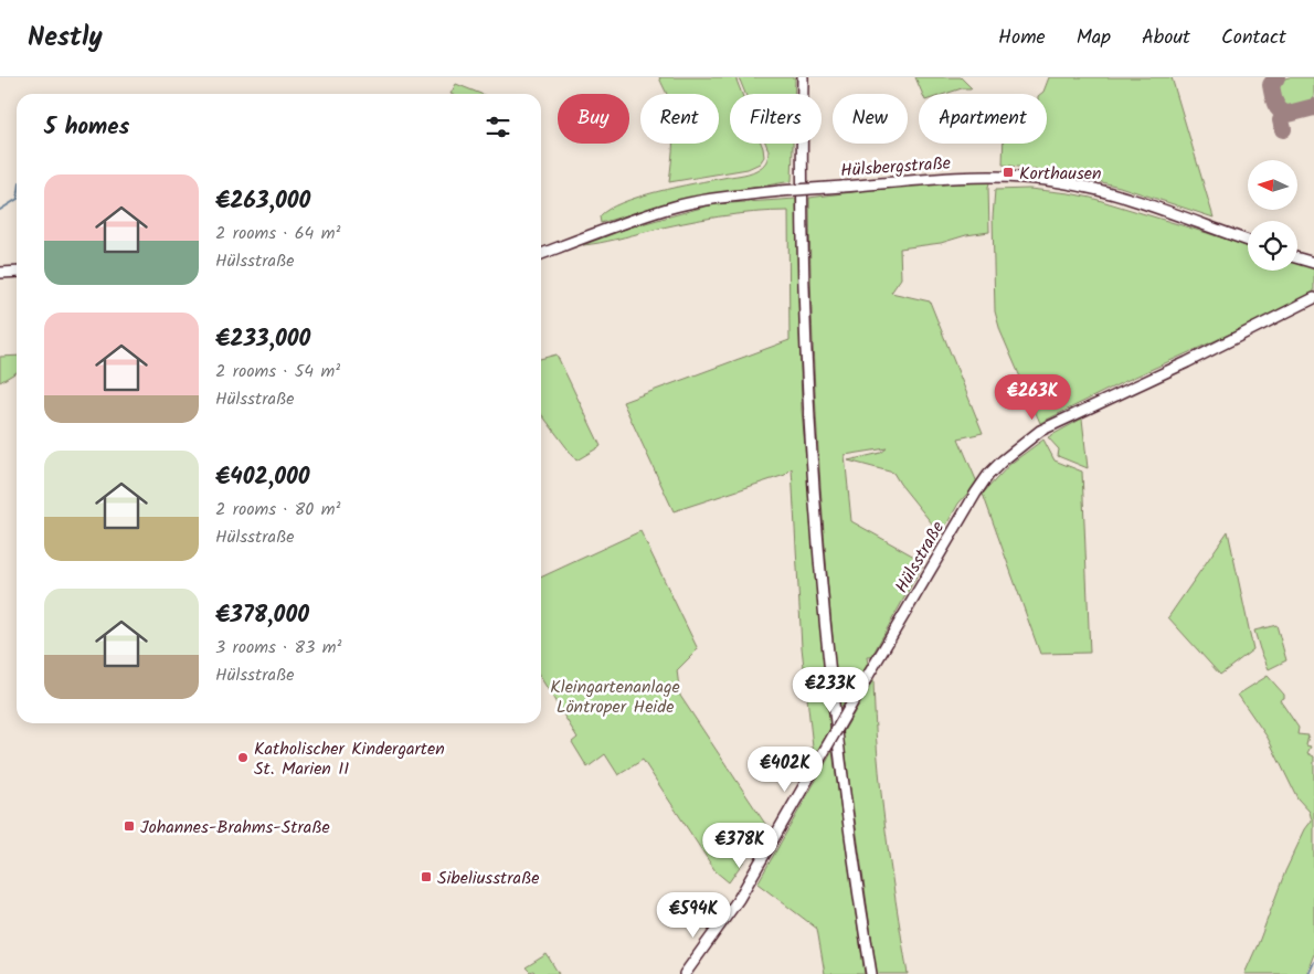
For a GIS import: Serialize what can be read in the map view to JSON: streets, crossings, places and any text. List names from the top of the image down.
{
  "streets": {
    "street": ["Hülsbergstraße", "Hülsstraße"]
  },
  "parks": ["Kleingartenanlage Löntroper Heide"],
  "places": {
    "transit": ["Korthausen", "Johannes-Brahms-Straße", "Sibeliusstraße"],
    "other": ["Katholischer Kindergarten St. Marien II"]
  },
  "north": "left",
  "page": {
    "header": "Nestly",
    "nav": [
      "Home",
      "Map",
      "About",
      "Contact"
    ],
    "chip": [
      "Buy",
      "Rent",
      "Filters",
      "New",
      "Apartment"
    ],
    "heading": "5 homes",
    "list": [
      {
        "name": "€263,000",
        "note": "2 rooms · 64 m² · Hülsstraße"
      },
      {
        "name": "€233,000",
        "note": "2 rooms · 54 m² · Hülsstraße"
      },
      {
        "name": "€402,000",
        "note": "2 rooms · 80 m² · Hülsstraße"
      },
      {
        "name": "€378,000",
        "note": "3 rooms · 83 m² · Hülsstraße"
      }
    ],
    "price": [
      "€263K",
      "€233K",
      "€402K",
      "€378K",
      "€594K"
    ]
  }
}
